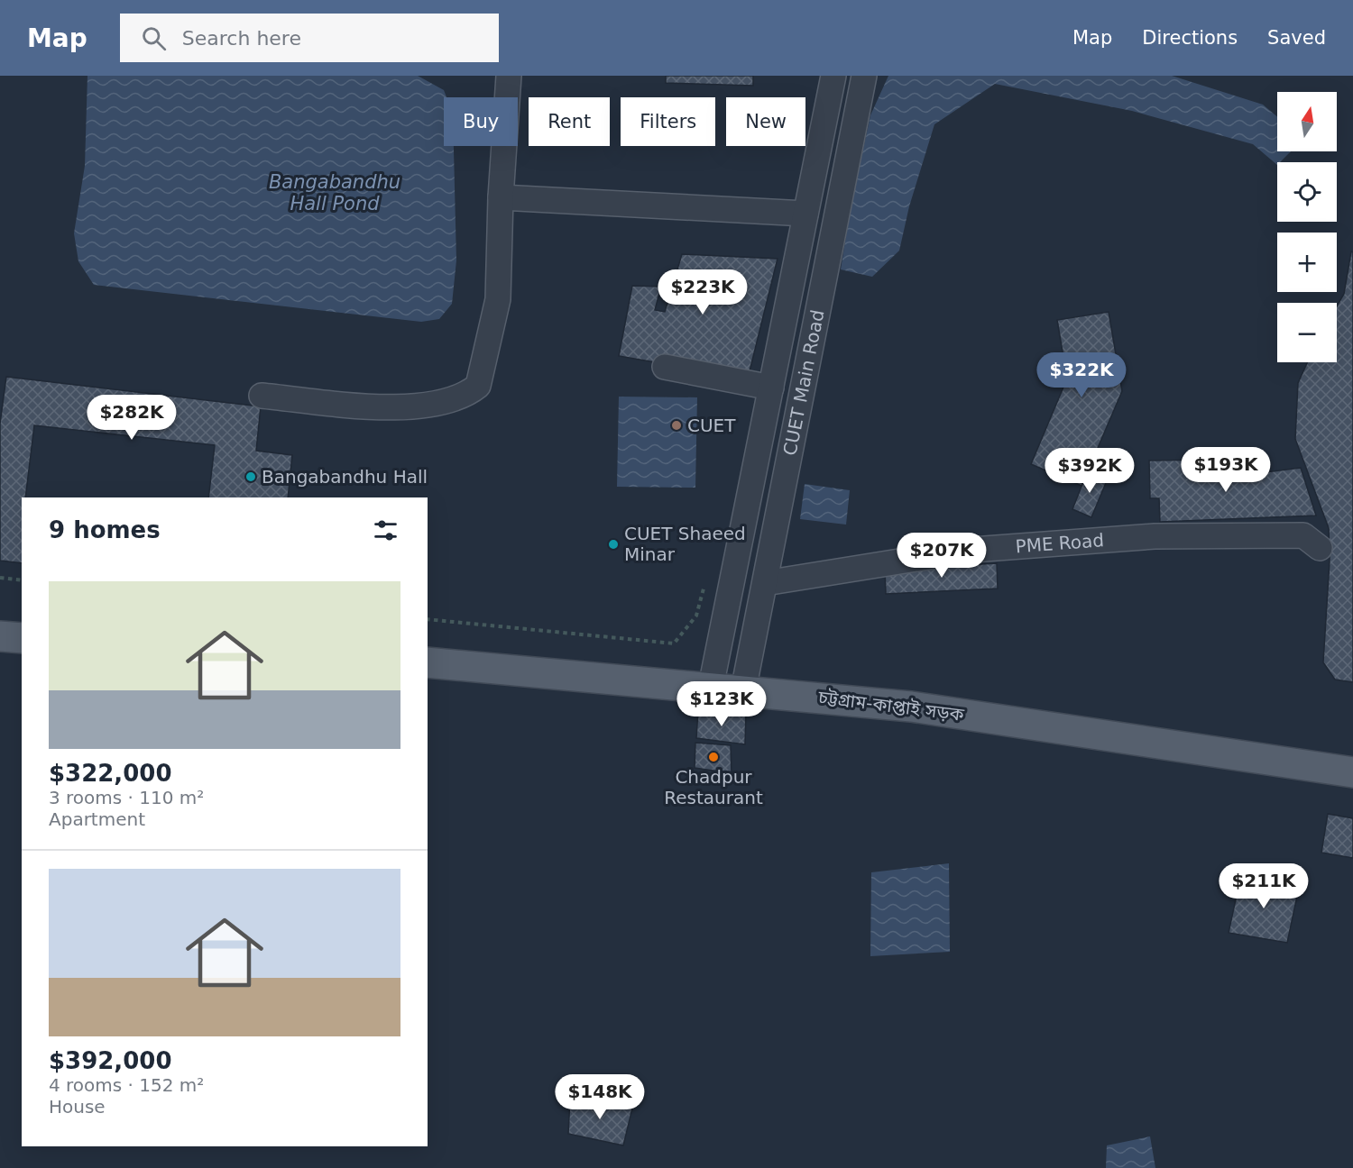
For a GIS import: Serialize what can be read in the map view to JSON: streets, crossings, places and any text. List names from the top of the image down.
{
  "streets": {
    "main road": ["চট্টগ্রাম-কাপ্তাই সড়ক"],
    "lane": ["CUET Main Road", "PME Road"]
  },
  "crossings": [
    ["CUET Main Road", "PME Road"],
    ["CUET Main Road", "চট্টগ্রাম-কাপ্তাই সড়ক"]
  ],
  "water": ["Bangabandhu Hall Pond"],
  "places": [
    "CUET",
    "Bangabandhu Hall",
    "CUET Shaeed Minar",
    "Chadpur Restaurant"
  ],
  "north": "top",
  "page": {
    "header": "Map",
    "search": "Search here",
    "nav": ["Map", "Directions", "Saved"],
    "map_buttons": ["+", "−"],
    "chip": [
      "Buy",
      "Rent",
      "Filters",
      "New"
    ],
    "price": [
      "$223K",
      "$322K",
      "$282K",
      "$193K",
      "$392K",
      "$207K",
      "$123K",
      "$211K",
      "$148K"
    ],
    "heading": "9 homes",
    "list": [
      {
        "name": "$322,000",
        "note": "3 rooms · 110 m² · Apartment"
      },
      {
        "name": "$392,000",
        "note": "4 rooms · 152 m² · House"
      }
    ]
  }
}
